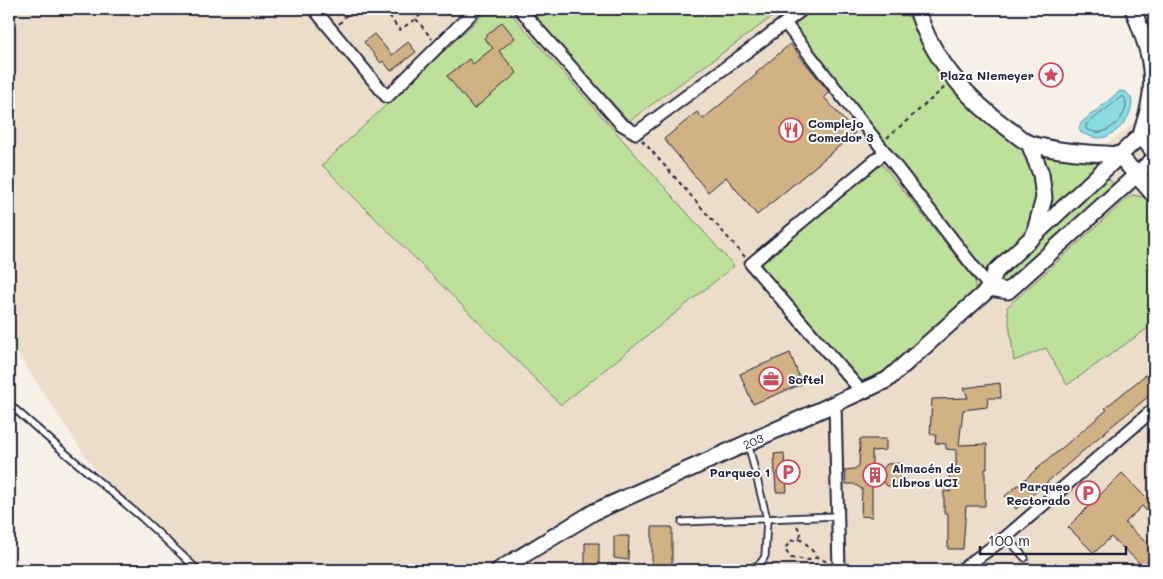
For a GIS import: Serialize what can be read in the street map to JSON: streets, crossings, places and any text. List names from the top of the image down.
{
  "streets": {
    "street": ["203"]
  },
  "places": {
    "place": ["Plaza Niemeyer"],
    "restaurant": ["Complejo Comedor 3"],
    "office": ["Softel"],
    "parking": ["Parqueo 1", "Parqueo Rectorado"],
    "building": ["Almacén de Libros UCI"]
  },
  "scale_bar": "100 m"
}
